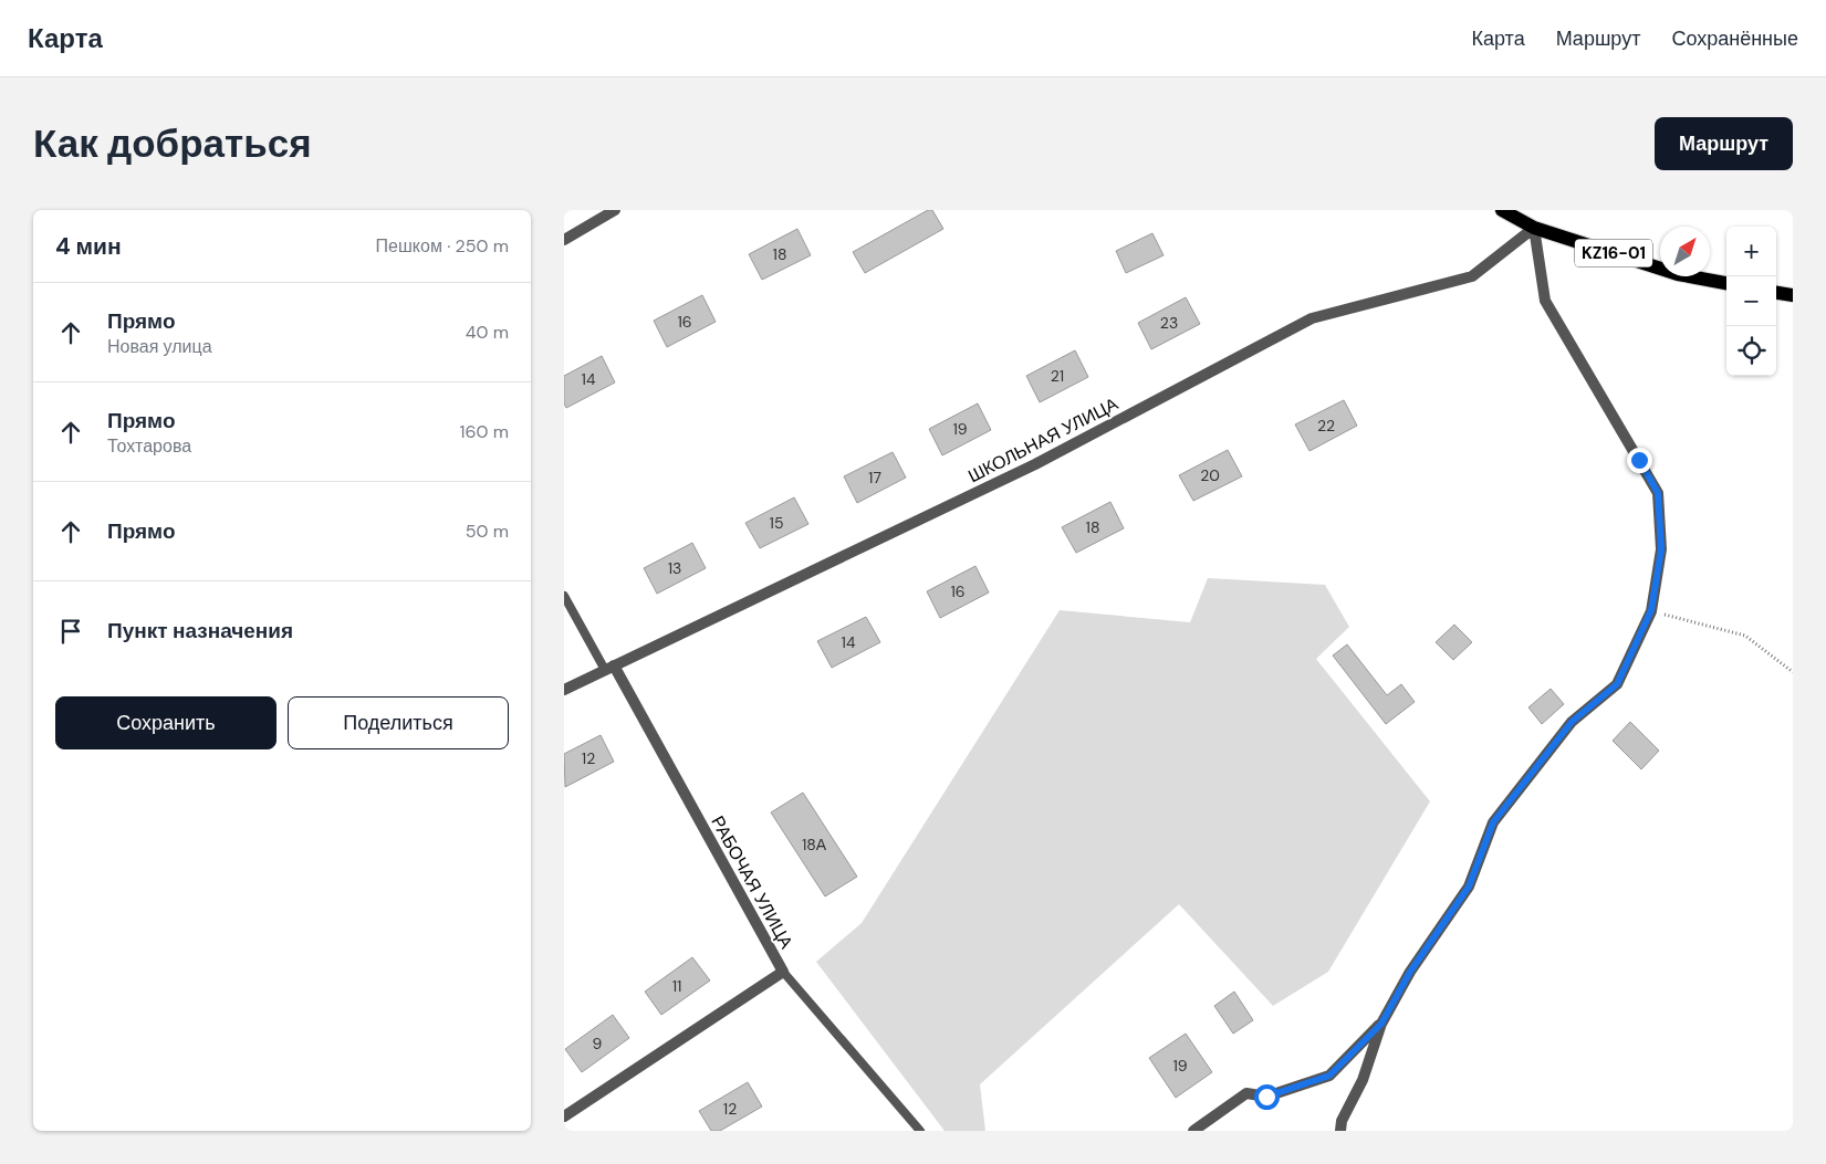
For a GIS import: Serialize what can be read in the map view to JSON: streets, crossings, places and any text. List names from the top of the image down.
{
  "streets": {
    "main road": ["KZ16-01"],
    "street": ["ШКОЛЬНАЯ УЛИЦА", "РАБОЧАЯ УЛИЦА"]
  },
  "crossings": [
    ["KZ16-01", "ШКОЛЬНАЯ УЛИЦА"],
    ["ШКОЛЬНАЯ УЛИЦА", "РАБОЧАЯ УЛИЦА"]
  ],
  "house_numbers": [
    "18",
    "16",
    "23",
    "21",
    "14",
    "22",
    "19",
    "20",
    "17",
    "15",
    "18",
    "13",
    "16",
    "14",
    "12",
    "18А",
    "11",
    "9",
    "19",
    "12"
  ],
  "north": "top right",
  "page": {
    "header": "Карта",
    "nav": ["Карта", "Маршрут", "Сохранённые"],
    "buttons": [
      "Маршрут",
      ["Сохранить", "Поделиться"]
    ],
    "title": "Как добраться",
    "heading": ["4 мин", "Пешком · 250 m"],
    "map_buttons": ["+", "−"],
    "list": [
      ["Прямо", "Новая улица", "40 m"],
      ["Прямо", "Тохтарова", "160 m"],
      ["Прямо", "50 m"],
      "Пункт назначения"
    ]
  }
}
